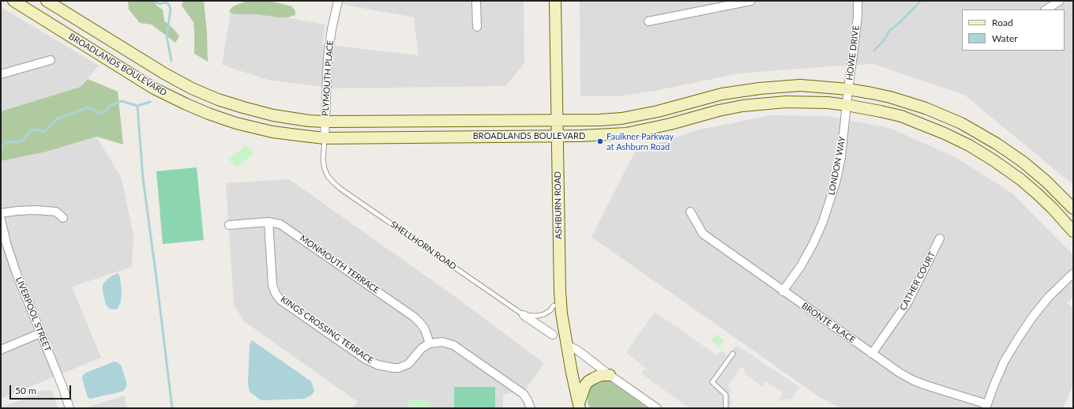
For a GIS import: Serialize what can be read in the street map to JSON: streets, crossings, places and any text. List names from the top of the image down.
{
  "streets": {
    "main road": ["BROADLANDS BOULEVARD", "ASHBURN ROAD"],
    "street": [
      "HOWE DRIVE",
      "PLYMOUTH PLACE",
      "LONDON WAY",
      "SHELLHORN ROAD",
      "MONMOUTH TERRACE",
      "CATHER COURT",
      "LIVERPOOL STREET",
      "BRONTE PLACE",
      "KINGS CROSSING TERRACE"
    ]
  },
  "crossings": [
    ["HOWE DRIVE", "BROADLANDS BOULEVARD"],
    ["HOWE DRIVE", "LONDON WAY"],
    ["BROADLANDS BOULEVARD", "PLYMOUTH PLACE"],
    ["BROADLANDS BOULEVARD", "LONDON WAY"],
    ["BROADLANDS BOULEVARD", "ASHBURN ROAD"],
    ["BROADLANDS BOULEVARD", "SHELLHORN ROAD"],
    ["PLYMOUTH PLACE", "SHELLHORN ROAD"],
    ["LONDON WAY", "BRONTE PLACE"],
    ["MONMOUTH TERRACE", "KINGS CROSSING TERRACE"],
    ["CATHER COURT", "BRONTE PLACE"]
  ],
  "places": ["Faulkner Parkway at Ashburn Road"],
  "legend": ["Road", "Water"],
  "scale_bar": "50 m"
}
